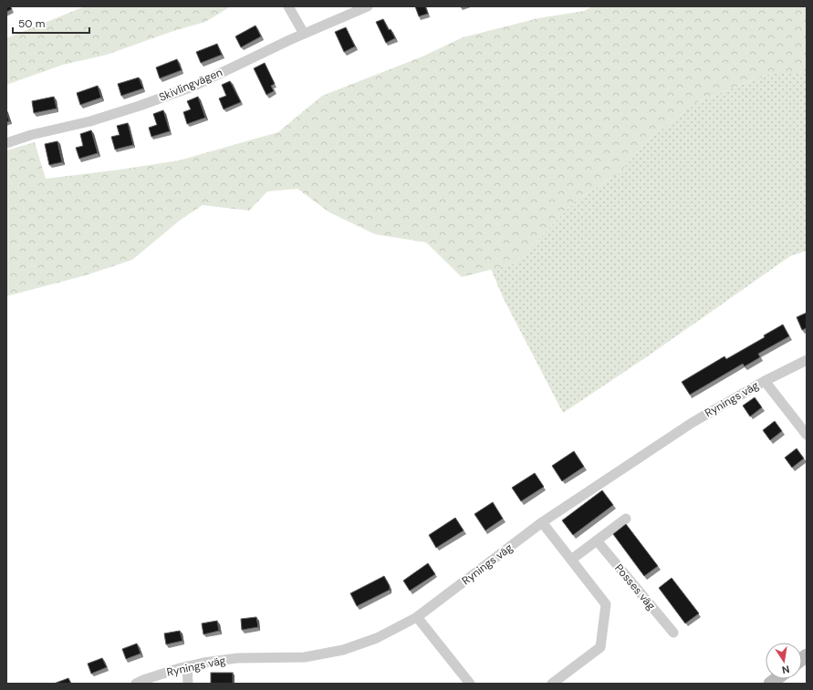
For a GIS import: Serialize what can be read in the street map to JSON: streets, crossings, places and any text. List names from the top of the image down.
{
  "streets": {
    "street": ["Skivlingvägen", "Rynings väg", "Posses väg"]
  },
  "scale_bar": "50 m",
  "north": "bottom"
}
